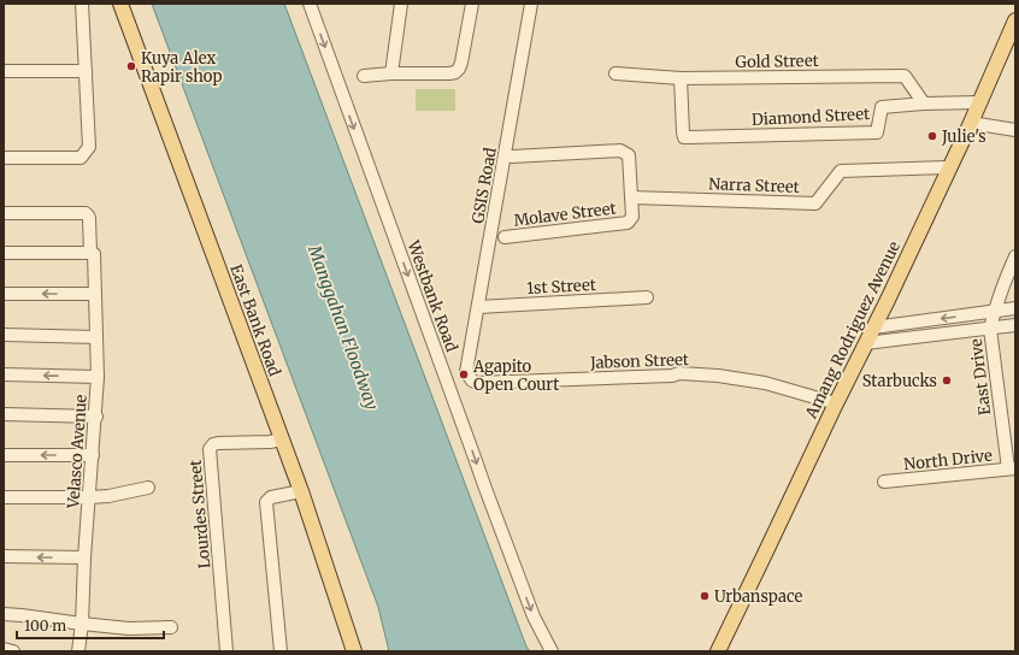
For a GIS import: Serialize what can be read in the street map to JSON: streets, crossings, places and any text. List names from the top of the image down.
{
  "streets": {
    "main road": ["East Bank Road", "Amang Rodriguez Avenue"],
    "street": [
      "Gold Street",
      "Diamond Street",
      "GSIS Road",
      "Narra Street",
      "Molave Street",
      "1st Street",
      "Westbank Road",
      "Jabson Street",
      "East Drive",
      "Velasco Avenue",
      "North Drive",
      "Lourdes Street"
    ]
  },
  "crossings": [
    ["Gold Street", "Diamond Street"],
    ["Diamond Street", "Amang Rodriguez Avenue"],
    ["GSIS Road", "1st Street"],
    ["GSIS Road", "Jabson Street"],
    ["Narra Street", "Molave Street"],
    ["Narra Street", "Amang Rodriguez Avenue"],
    ["East Bank Road", "Lourdes Street"],
    ["Amang Rodriguez Avenue", "Jabson Street"],
    ["East Drive", "North Drive"]
  ],
  "one_way": ["Westbank Road"],
  "water": ["Manggahan Floodway"],
  "places": [
    "Kuya Alex Rapir shop",
    "Julie's",
    "Agapito Open Court",
    "Starbucks",
    "Urbanspace"
  ],
  "scale_bar": "100 m"
}
